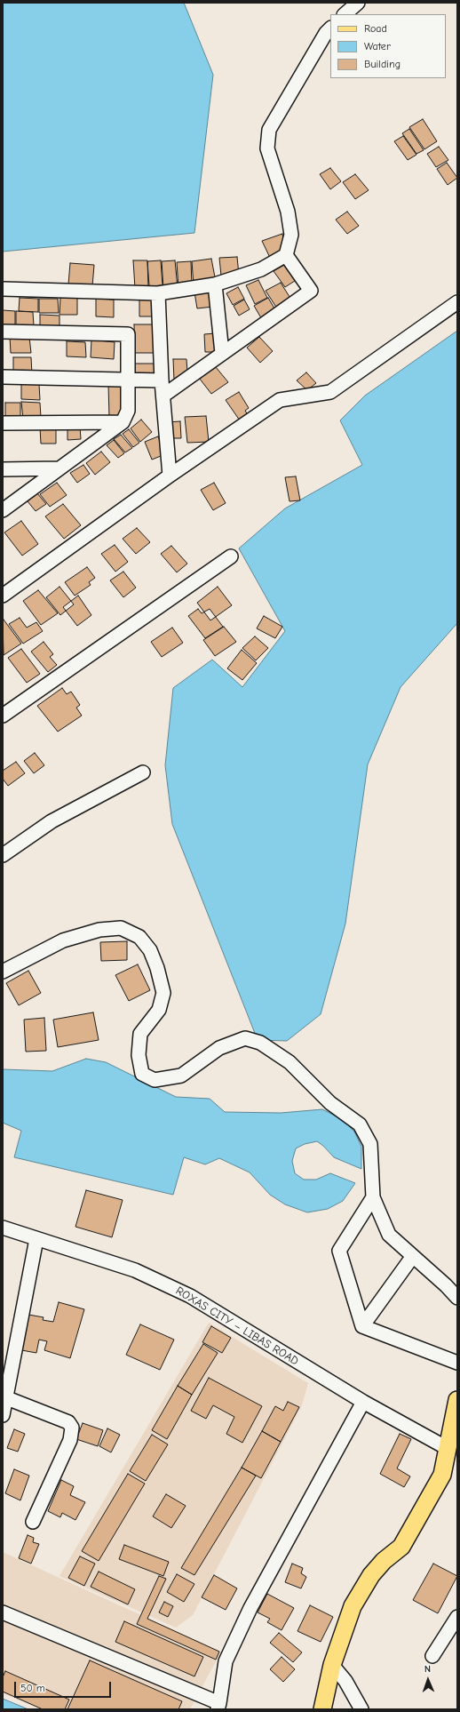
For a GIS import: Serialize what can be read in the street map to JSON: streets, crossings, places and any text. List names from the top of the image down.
{
  "streets": {
    "street": ["ROXAS CITY – LIBAS ROAD"]
  },
  "legend": ["Road", "Water", "Building"],
  "scale_bar": "50 m",
  "north": "top"
}
